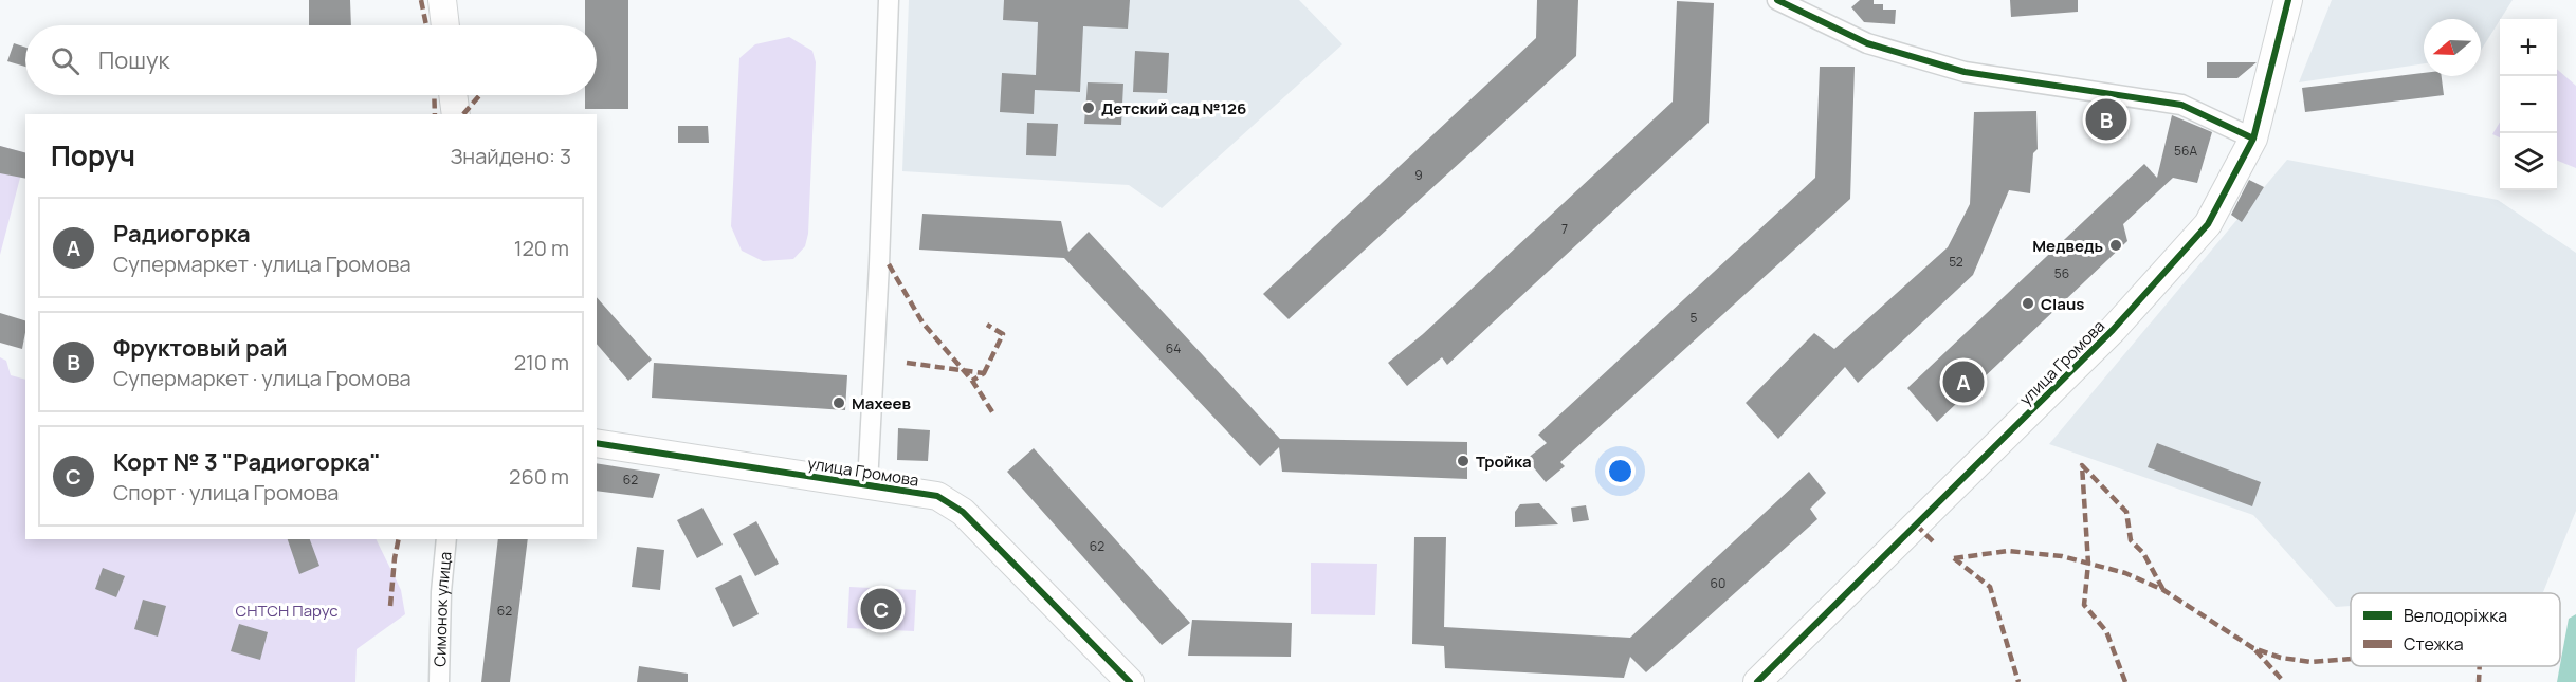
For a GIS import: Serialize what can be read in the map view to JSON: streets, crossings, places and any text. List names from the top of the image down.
{
  "streets": {
    "street": ["улица Громова", "Симонок улица"]
  },
  "parks": ["СНТСН Парус"],
  "places": [
    "Детский сад №126",
    "Медведь",
    "Claus",
    "Махеев",
    "Тройка"
  ],
  "house_numbers": [
    "56А",
    "9",
    "7",
    "52",
    "56",
    "5",
    "64",
    "62",
    "62",
    "60",
    "62"
  ],
  "legend": ["Велодоріжка", "Стежка"],
  "north": "left",
  "page": {
    "map_buttons": ["+", "−"],
    "search": "Пошук",
    "pins": ["B", "A", "C"],
    "heading": ["Поруч", "Знайдено: 3"],
    "list": [
      {
        "mark": "A",
        "name": "Радиогорка",
        "note": "Супермаркет · улица Громова",
        "value": "120 m"
      },
      {
        "mark": "B",
        "name": "Фруктовый рай",
        "note": "Супермаркет · улица Громова",
        "value": "210 m"
      },
      {
        "mark": "C",
        "name": "Корт № 3 \"Радиогорка\"",
        "note": "Спорт · улица Громова",
        "value": "260 m"
      }
    ]
  }
}
